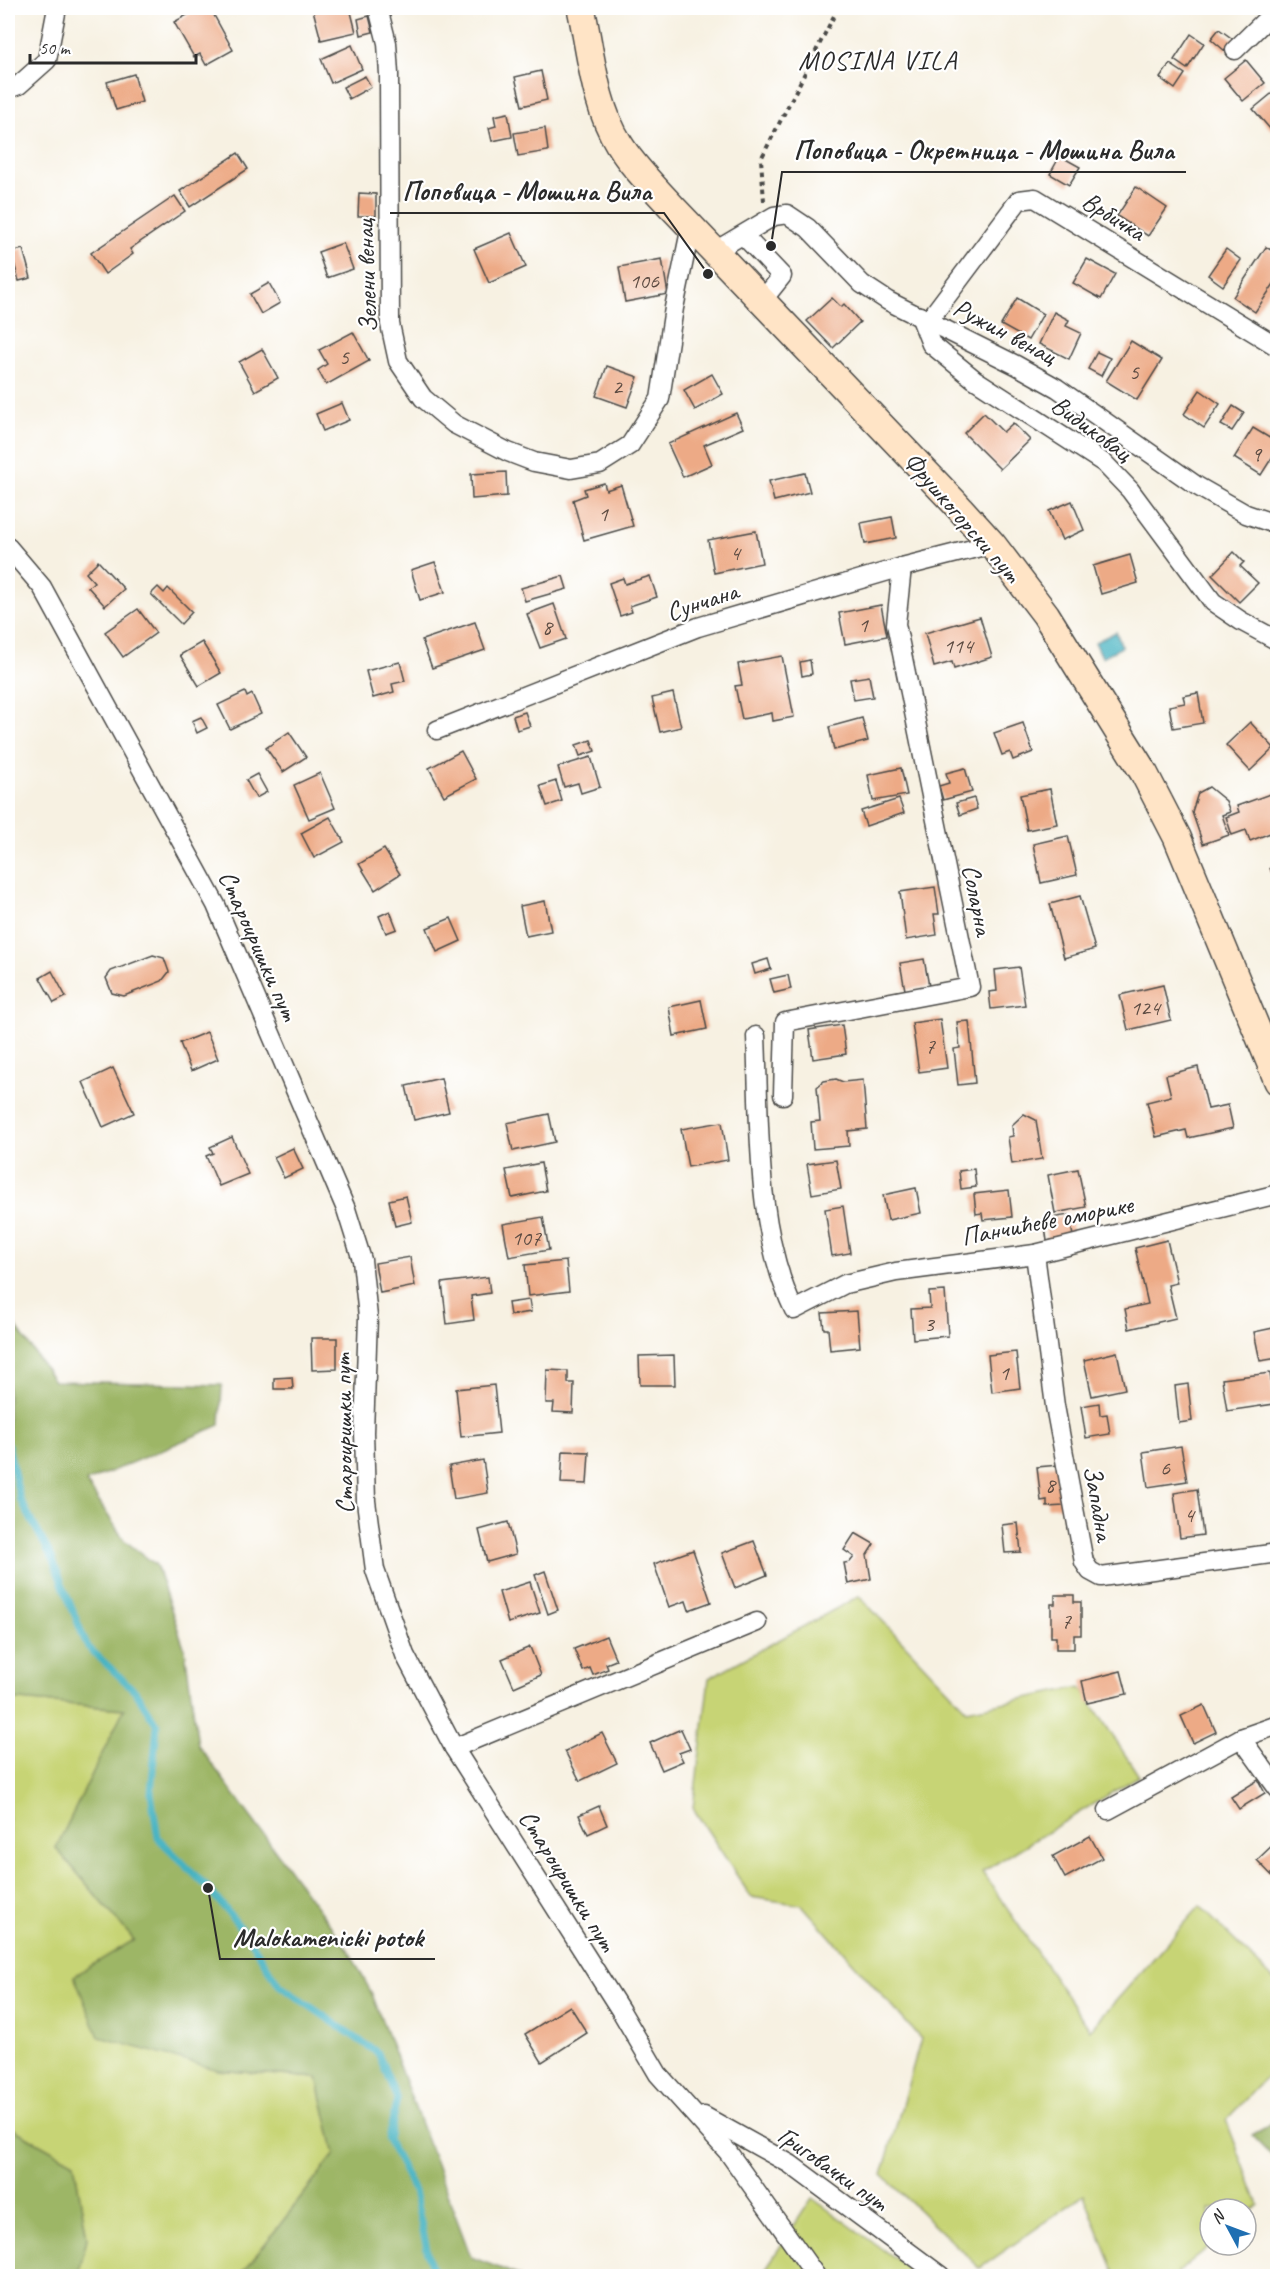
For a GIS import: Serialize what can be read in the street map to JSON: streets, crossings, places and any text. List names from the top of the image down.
{
  "streets": {
    "street": [
      "Врбичка",
      "Зелени венац",
      "Ружин венац",
      "Видиковац",
      "Фрушкогорски пут",
      "Сунчана",
      "Соларна",
      "Староиришки пут",
      "Панчићеве оморике",
      "Западна",
      "Григовачки пут"
    ]
  },
  "crossings": [
    ["Врбичка", "Ружин венац"],
    ["Врбичка", "Видиковац"],
    ["Зелени венац", "Фрушкогорски пут"],
    ["Ружин венац", "Видиковац"],
    ["Ружин венац", "Фрушкогорски пут"],
    ["Фрушкогорски пут", "Сунчана"],
    ["Сунчана", "Соларна"],
    ["Староиришки пут", "Григовачки пут"],
    ["Панчићеве оморике", "Западна"]
  ],
  "districts": ["MOSINA VILA"],
  "places": ["Поповица - Окретница - Мошина Вила", "Поповица - Мошина Вила", "Malokamenicki potok"],
  "house_numbers": [
    "106",
    "5",
    "5",
    "2",
    "9",
    "1",
    "4",
    "1",
    "8",
    "114",
    "124",
    "7",
    "107",
    "3",
    "1",
    "6",
    "8",
    "4",
    "7"
  ],
  "scale_bar": "50 m",
  "north": "top left"
}
